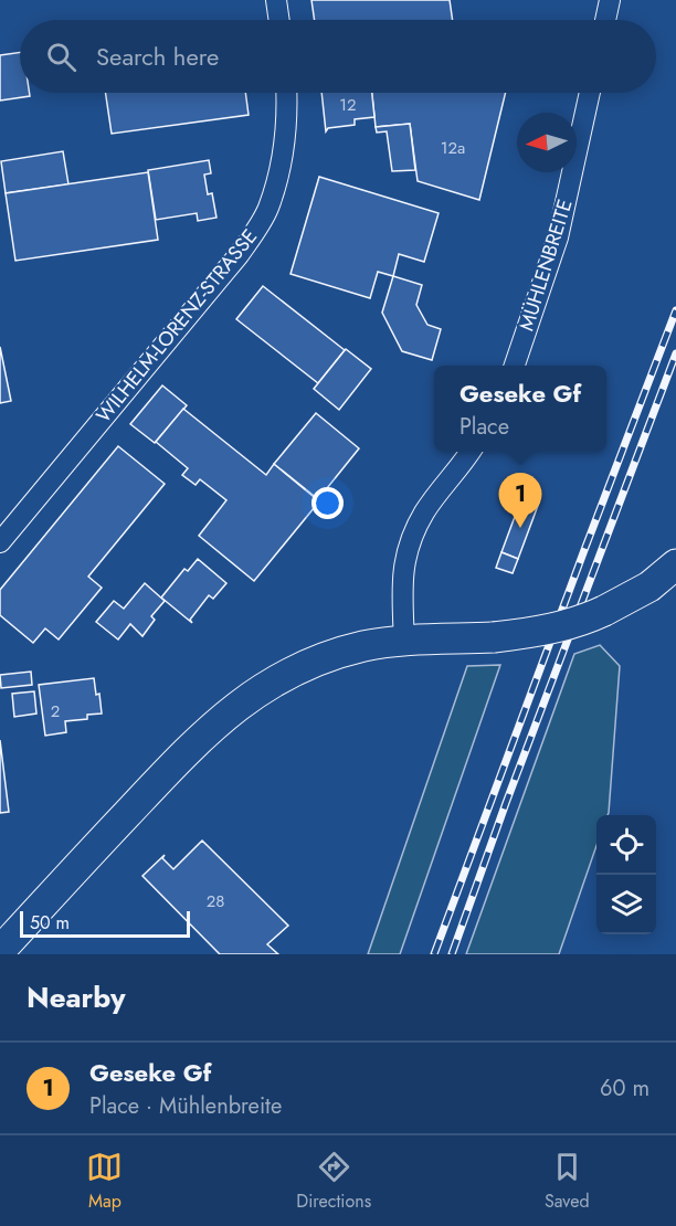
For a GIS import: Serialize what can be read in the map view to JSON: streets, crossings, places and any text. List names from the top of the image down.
{
  "streets": {
    "street": ["MÜHLENBREITE", "WILHELM-LORENZ-STRASSE"]
  },
  "house_numbers": [
    "12",
    "12a",
    "2",
    "28"
  ],
  "scale_bar": "50 m",
  "north": "left",
  "page": {
    "search": "Search here",
    "popup": ["Geseke Gf", "Place"],
    "pins": "1",
    "scale": "50 m",
    "heading": "Nearby",
    "list": [
      {
        "mark": "1",
        "name": "Geseke Gf",
        "note": "Place · Mühlenbreite",
        "value": "60 m"
      }
    ],
    "nav": ["Map", "Directions", "Saved"]
  }
}
